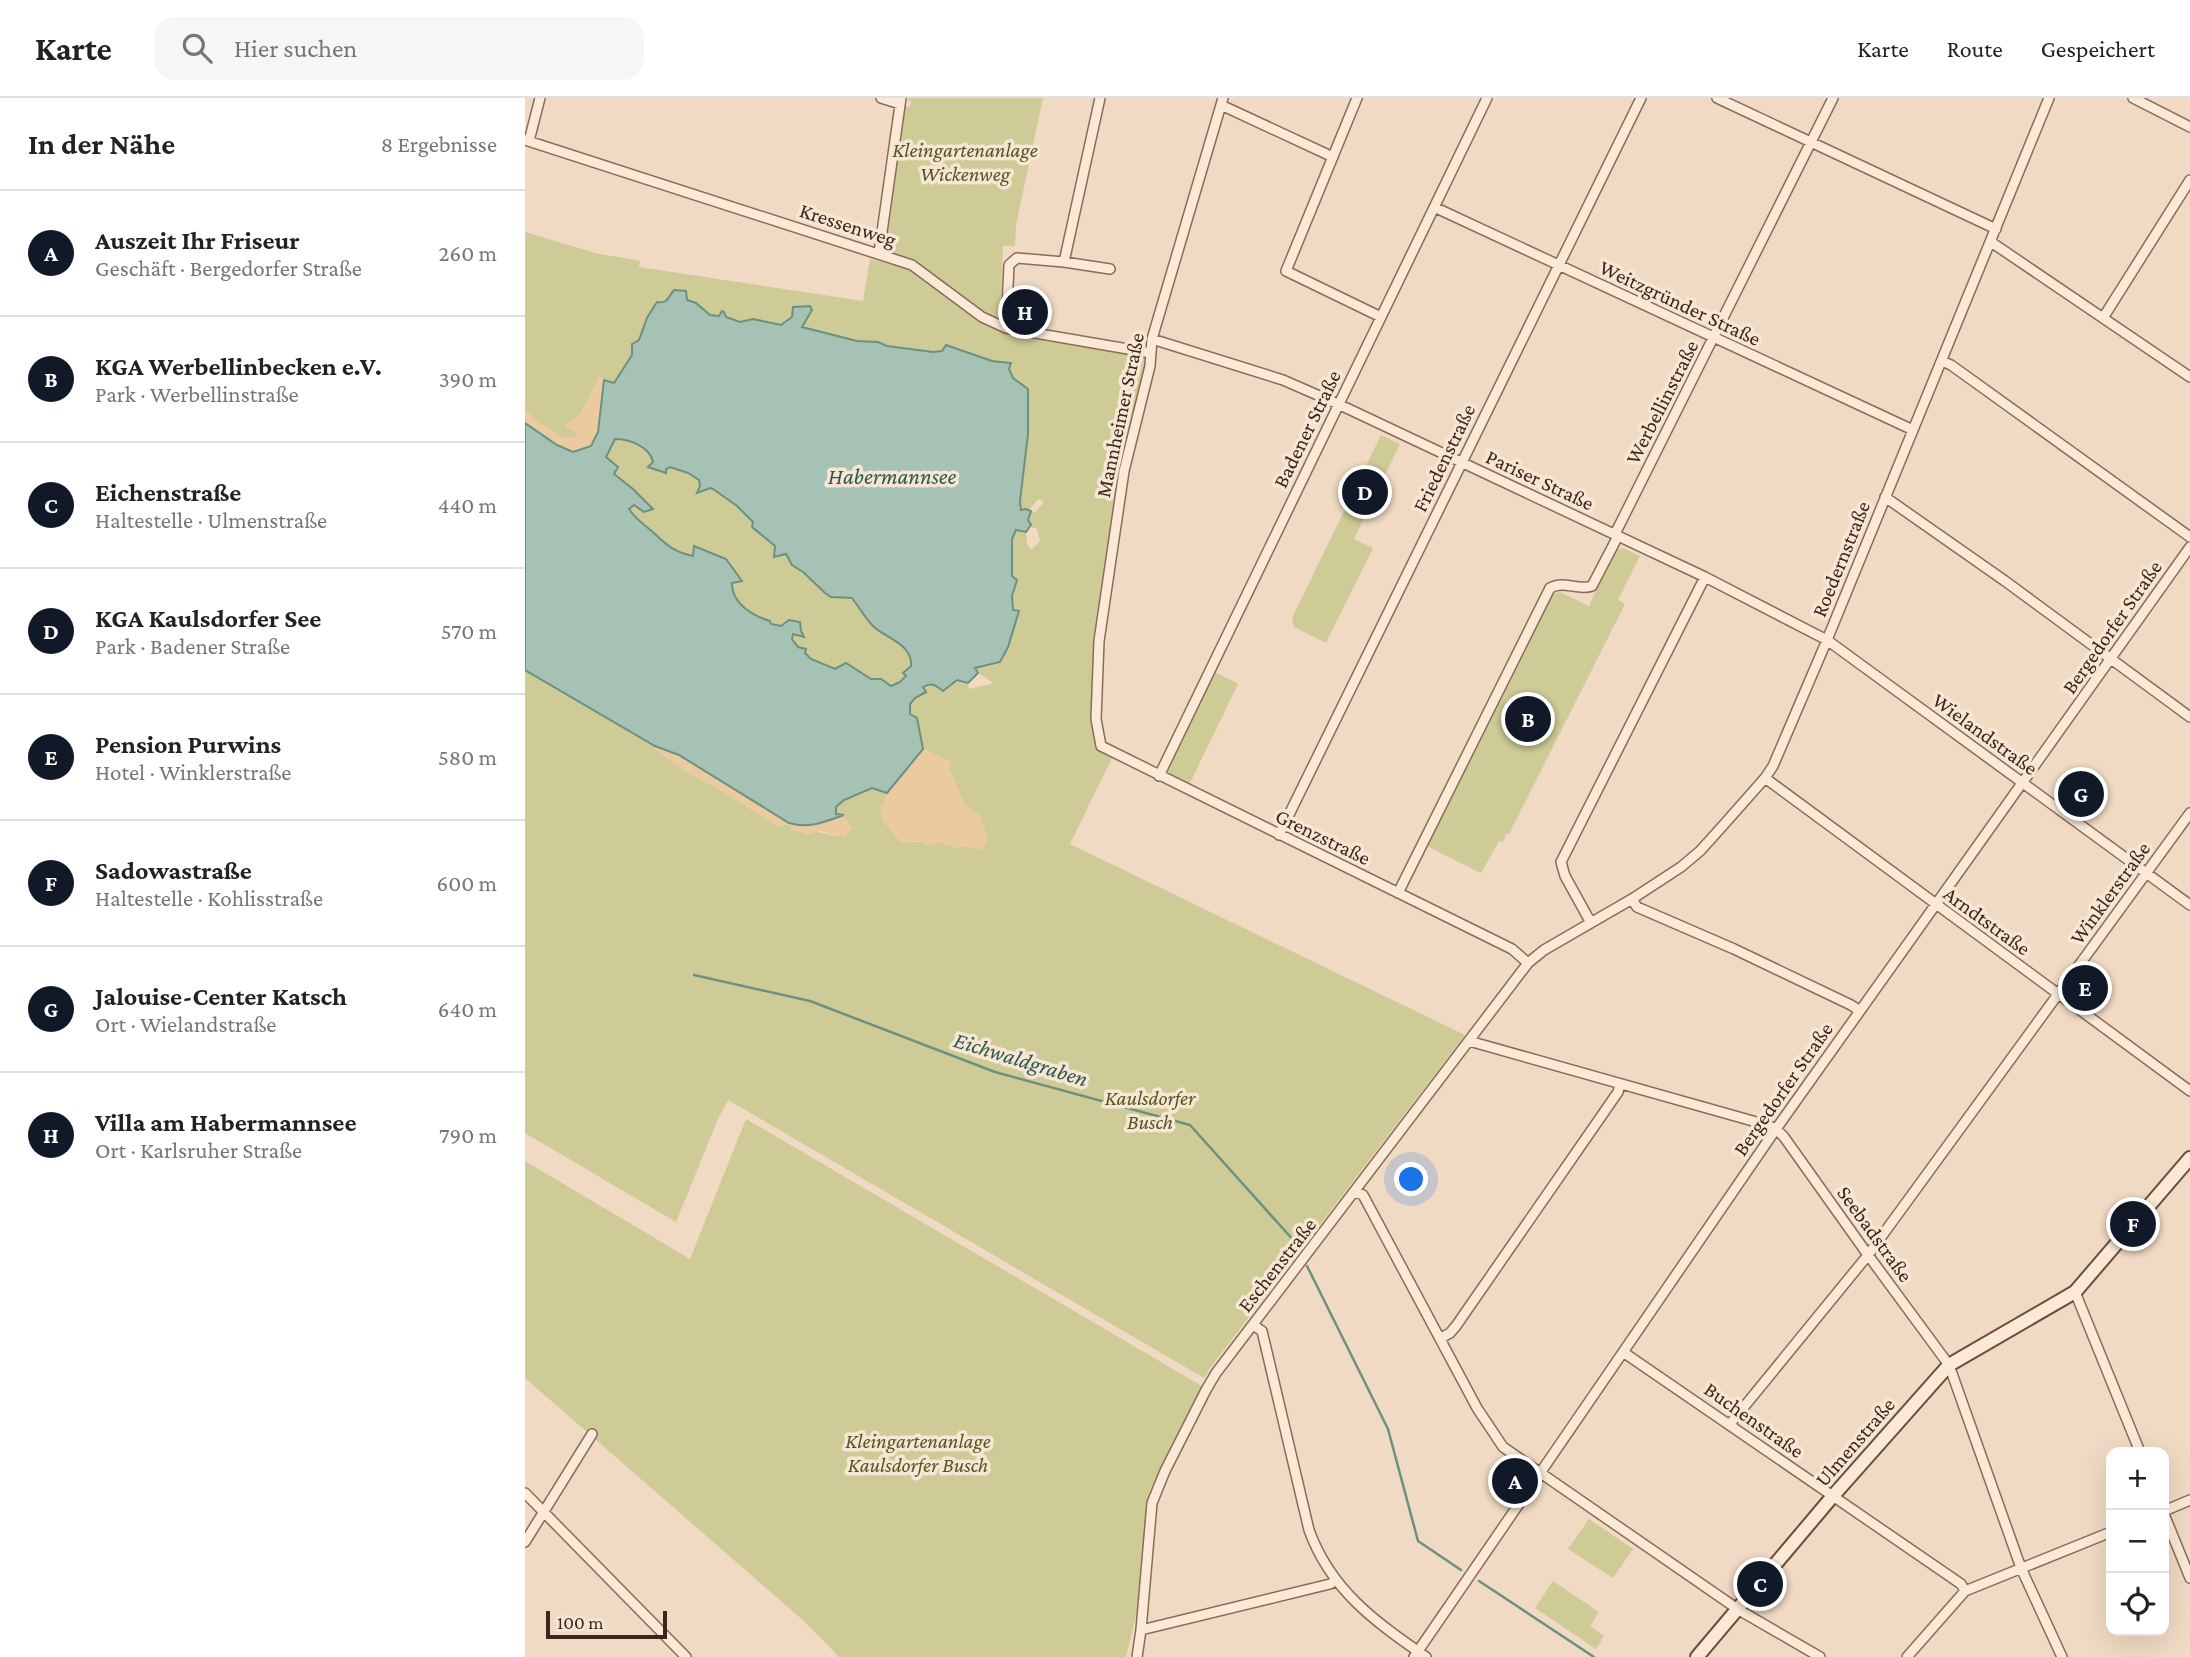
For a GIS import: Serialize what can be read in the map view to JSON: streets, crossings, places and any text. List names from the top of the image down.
{
  "streets": {
    "street": [
      "Kressenweg",
      "Weitzgründer Straße",
      "Werbellinstraße",
      "Mannheimer Straße",
      "Badener Straße",
      "Friedenstraße",
      "Pariser Straße",
      "Roedernstraße",
      "Bergedorfer Straße",
      "Wielandstraße",
      "Grenzstraße",
      "Winklerstraße",
      "Arndtstraße",
      "Seebadstraße",
      "Eschenstraße",
      "Buchenstraße",
      "Ulmenstraße"
    ]
  },
  "crossings": [
    ["Kressenweg", "Mannheimer Straße"],
    ["Weitzgründer Straße", "Werbellinstraße"],
    ["Weitzgründer Straße", "Badener Straße"],
    ["Weitzgründer Straße", "Friedenstraße"],
    ["Weitzgründer Straße", "Roedernstraße"],
    ["Werbellinstraße", "Pariser Straße"],
    ["Werbellinstraße", "Grenzstraße"],
    ["Mannheimer Straße", "Pariser Straße"],
    ["Mannheimer Straße", "Grenzstraße"],
    ["Badener Straße", "Pariser Straße"],
    ["Badener Straße", "Grenzstraße"],
    ["Friedenstraße", "Pariser Straße"],
    ["Friedenstraße", "Grenzstraße"],
    ["Pariser Straße", "Roedernstraße"],
    ["Pariser Straße", "Wielandstraße"],
    ["Roedernstraße", "Wielandstraße"],
    ["Roedernstraße", "Arndtstraße"],
    ["Roedernstraße", "Eschenstraße"],
    ["Bergedorfer Straße", "Wielandstraße"],
    ["Bergedorfer Straße", "Arndtstraße"],
    ["Bergedorfer Straße", "Seebadstraße"],
    ["Bergedorfer Straße", "Buchenstraße"],
    ["Wielandstraße", "Winklerstraße"],
    ["Grenzstraße", "Eschenstraße"],
    ["Winklerstraße", "Arndtstraße"],
    ["Winklerstraße", "Seebadstraße"],
    ["Winklerstraße", "Buchenstraße"],
    ["Seebadstraße", "Ulmenstraße"],
    ["Buchenstraße", "Ulmenstraße"]
  ],
  "water": ["Habermannsee", "Eichwaldgraben"],
  "parks": ["Kleingartenanlage Wickenweg", "Kaulsdorfer Busch", "Kleingartenanlage Kaulsdorfer Busch"],
  "scale_bar": "100 m",
  "page": {
    "header": "Karte",
    "search": "Hier suchen",
    "nav": ["Karte", "Route", "Gespeichert"],
    "heading": ["In der Nähe", "8 Ergebnisse"],
    "list": [
      {
        "mark": "A",
        "name": "Auszeit Ihr Friseur",
        "note": "Geschäft · Bergedorfer Straße",
        "value": "260 m"
      },
      {
        "mark": "B",
        "name": "KGA Werbellinbecken e.V.",
        "note": "Park · Werbellinstraße",
        "value": "390 m"
      },
      {
        "mark": "C",
        "name": "Eichenstraße",
        "note": "Haltestelle · Ulmenstraße",
        "value": "440 m"
      },
      {
        "mark": "D",
        "name": "KGA Kaulsdorfer See",
        "note": "Park · Badener Straße",
        "value": "570 m"
      },
      {
        "mark": "E",
        "name": "Pension Purwins",
        "note": "Hotel · Winklerstraße",
        "value": "580 m"
      },
      {
        "mark": "F",
        "name": "Sadowastraße",
        "note": "Haltestelle · Kohlisstraße",
        "value": "600 m"
      },
      {
        "mark": "G",
        "name": "Jalouise-Center Katsch",
        "note": "Ort · Wielandstraße",
        "value": "640 m"
      },
      {
        "mark": "H",
        "name": "Villa am Habermannsee",
        "note": "Ort · Karlsruher Straße",
        "value": "790 m"
      }
    ],
    "pins": [
      "H",
      "D",
      "B",
      "G",
      "E",
      "F",
      "A",
      "C"
    ],
    "map_buttons": ["+", "−"],
    "scale": "100 m"
  }
}
